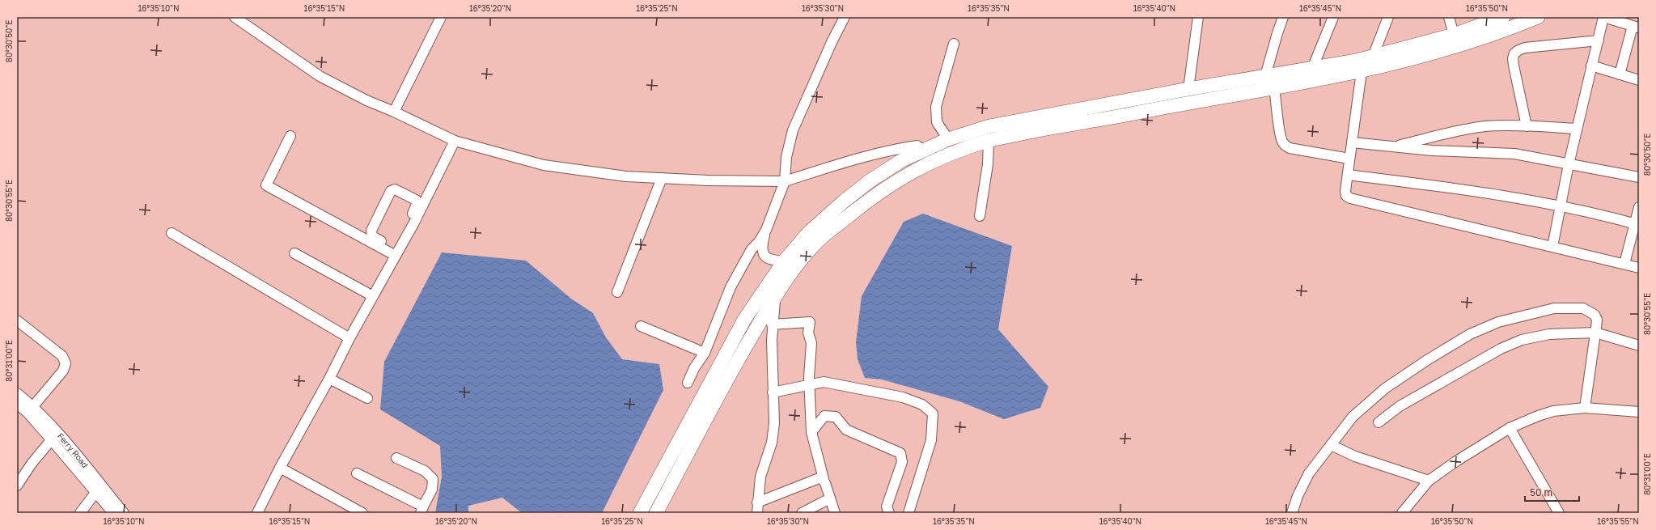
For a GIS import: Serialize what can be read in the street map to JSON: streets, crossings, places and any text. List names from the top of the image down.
{
  "streets": {
    "street": ["Ferry Road"]
  },
  "scale_bar": "50 m",
  "coordinates": [
    "16°35'10\"N",
    "16°35'15\"N",
    "16°35'20\"N",
    "16°35'25\"N",
    "16°35'30\"N",
    "16°35'35\"N",
    "16°35'40\"N",
    "16°35'45\"N",
    "16°35'50\"N",
    "80°30'50\"E",
    "80°30'55\"E",
    "80°31'00\"E",
    "16°35'55\"N"
  ]
}
